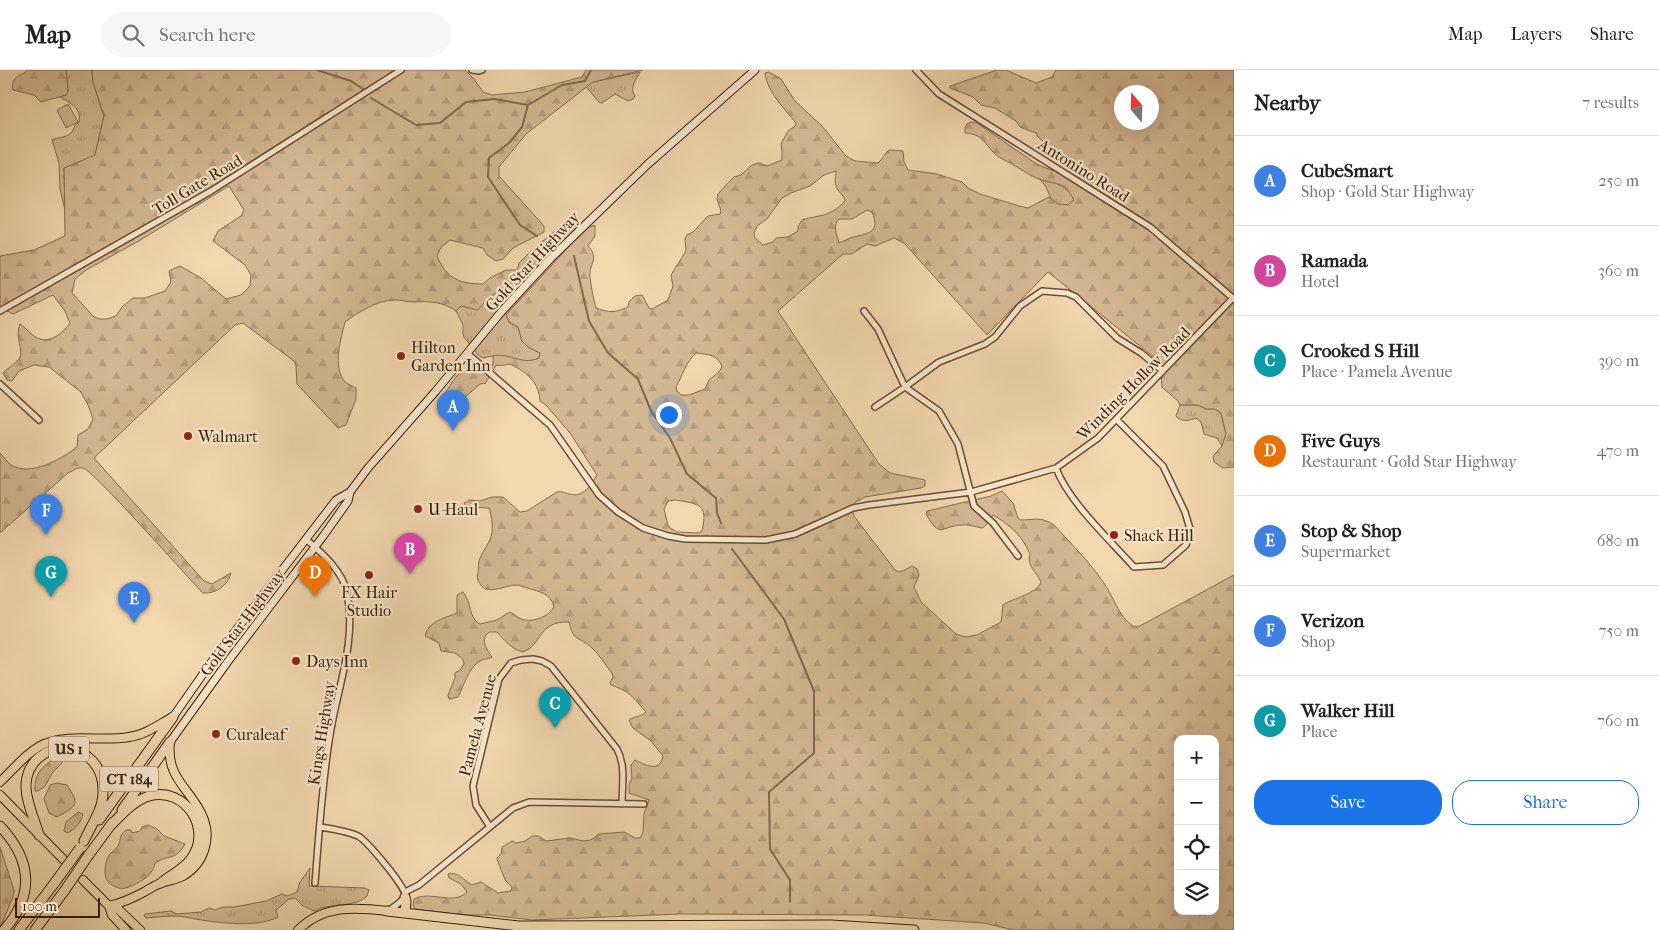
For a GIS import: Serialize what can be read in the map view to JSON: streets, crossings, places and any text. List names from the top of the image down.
{
  "streets": {
    "highway": ["US 1", "CT 184"],
    "main road": ["Gold Star Highway"],
    "street": [
      "Antonino Road",
      "Toll Gate Road",
      "Winding Hollow Road",
      "Pamela Avenue",
      "Kings Highway"
    ]
  },
  "crossings": [
    ["Antonino Road", "Winding Hollow Road"],
    ["Gold Star Highway", "Winding Hollow Road"],
    ["Gold Star Highway", "Kings Highway"],
    ["Gold Star Highway", "CT 184"],
    ["US 1", "CT 184"]
  ],
  "places": [
    "Hilton Garden Inn",
    "Walmart",
    "U-Haul",
    "Shack Hill",
    "FX Hair Studio",
    "Days Inn",
    "Curaleaf"
  ],
  "scale_bar": "100 m",
  "north": "top",
  "page": {
    "header": "Map",
    "search": "Search here",
    "nav": ["Map", "Layers", "Share"],
    "heading": ["Nearby", "7 results"],
    "list": [
      {
        "mark": "A",
        "name": "CubeSmart",
        "note": "Shop · Gold Star Highway",
        "value": "250 m"
      },
      {
        "mark": "B",
        "name": "Ramada",
        "note": "Hotel",
        "value": "360 m"
      },
      {
        "mark": "C",
        "name": "Crooked S Hill",
        "note": "Place · Pamela Avenue",
        "value": "390 m"
      },
      {
        "mark": "D",
        "name": "Five Guys",
        "note": "Restaurant · Gold Star Highway",
        "value": "470 m"
      },
      {
        "mark": "E",
        "name": "Stop & Shop",
        "note": "Supermarket",
        "value": "680 m"
      },
      {
        "mark": "F",
        "name": "Verizon",
        "note": "Shop",
        "value": "750 m"
      },
      {
        "mark": "G",
        "name": "Walker Hill",
        "note": "Place",
        "value": "760 m"
      }
    ],
    "pins": [
      "A",
      "F",
      "B",
      "D",
      "G",
      "E",
      "C"
    ],
    "map_buttons": ["+", "−"],
    "buttons": ["Save", "Share"],
    "scale": "100 m"
  }
}
